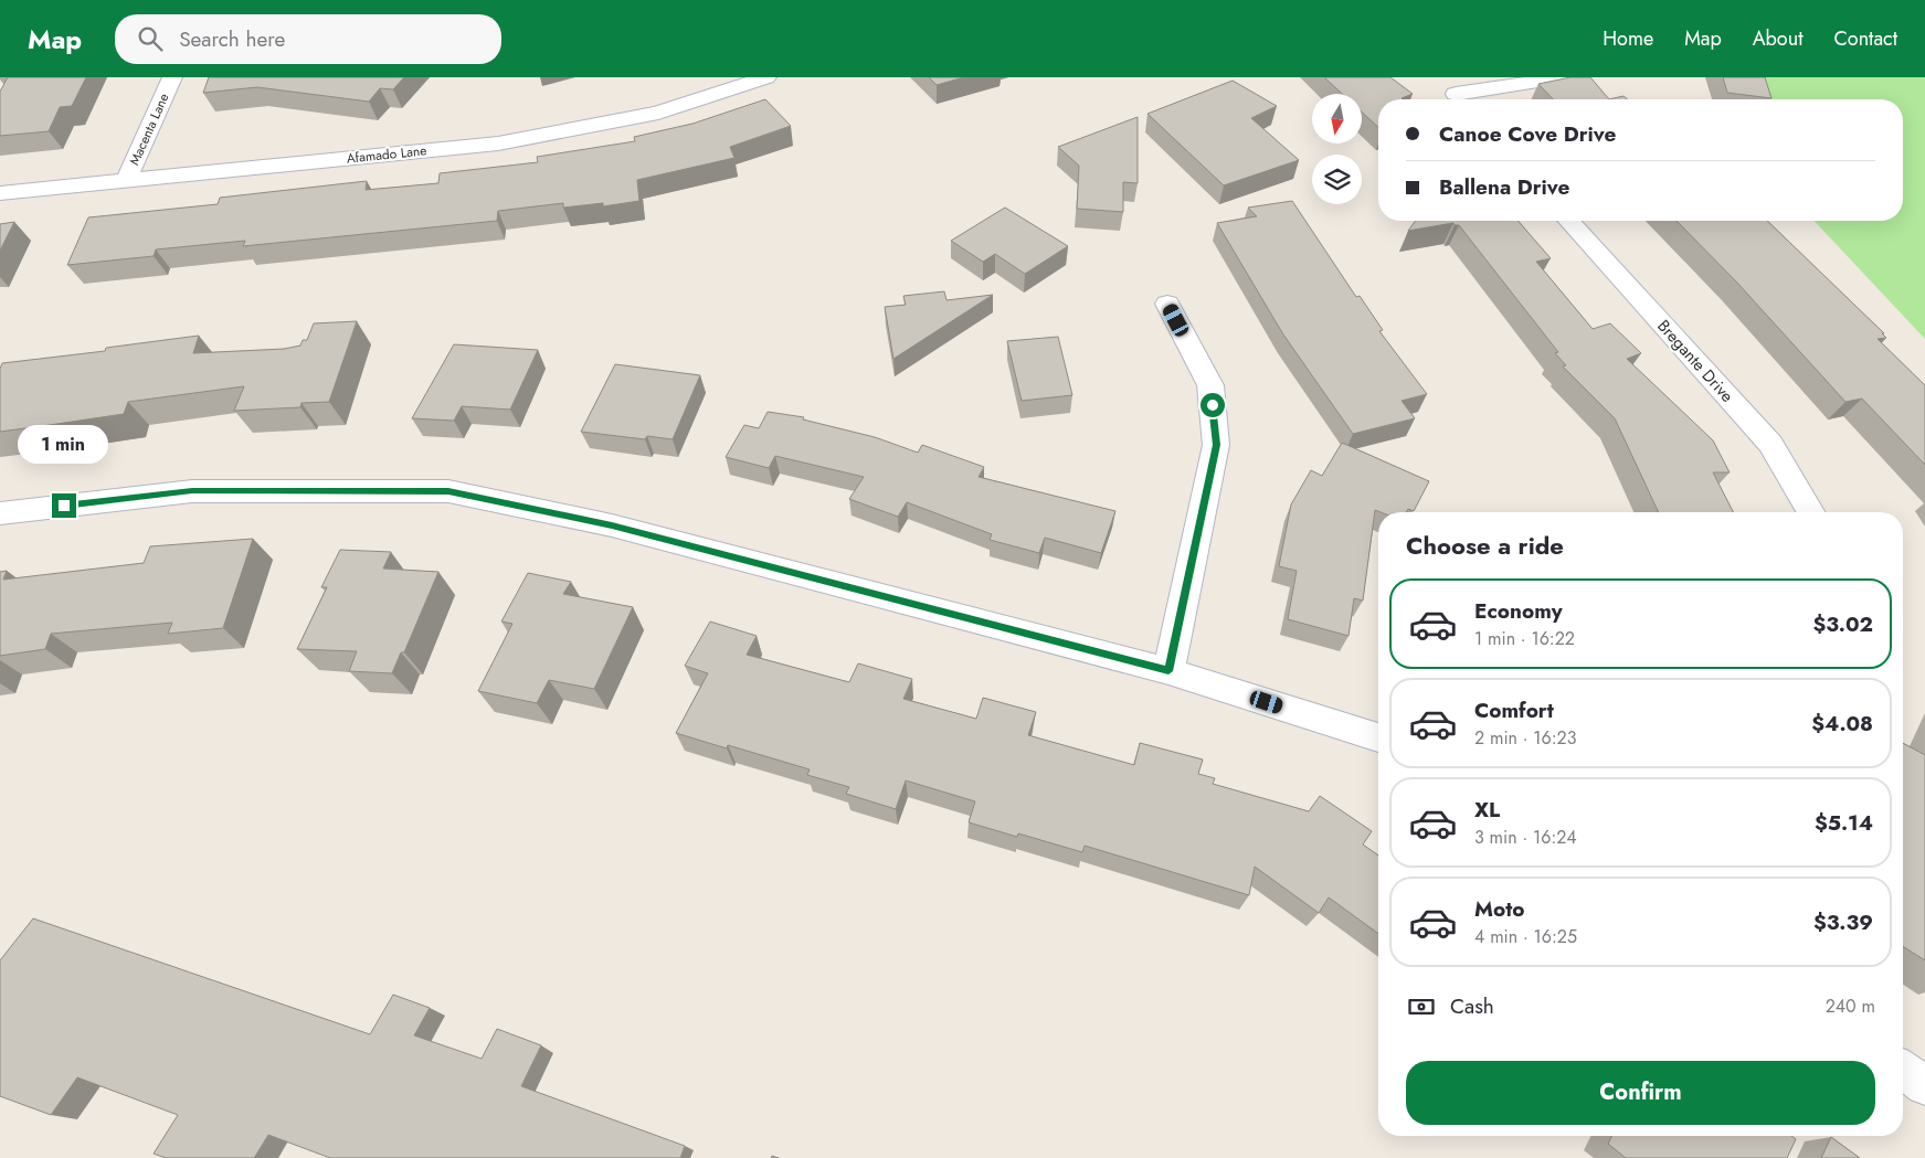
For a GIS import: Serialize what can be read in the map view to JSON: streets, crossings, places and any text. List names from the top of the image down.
{
  "streets": {
    "street": ["Macenta Lane", "Afamado Lane", "Bregante Drive"]
  },
  "crossings": [
    ["Macenta Lane", "Afamado Lane"]
  ],
  "north": "bottom",
  "page": {
    "header": "Map",
    "search": "Search here",
    "nav": [
      "Home",
      "Map",
      "About",
      "Contact"
    ],
    "banner": ["Canoe Cove Drive", "Ballena Drive"],
    "bubble": "1 min",
    "heading": "Choose a ride",
    "list": [
      {
        "name": "Economy",
        "note": "1 min · 16:22",
        "value": "$3.02"
      },
      {
        "name": "Comfort",
        "note": "2 min · 16:23",
        "value": "$4.08"
      },
      {
        "name": "XL",
        "note": "3 min · 16:24",
        "value": "$5.14"
      },
      {
        "name": "Moto",
        "note": "4 min · 16:25",
        "value": "$3.39"
      }
    ],
    "pay": ["Cash", "240 m"],
    "buttons": "Confirm"
  }
}
